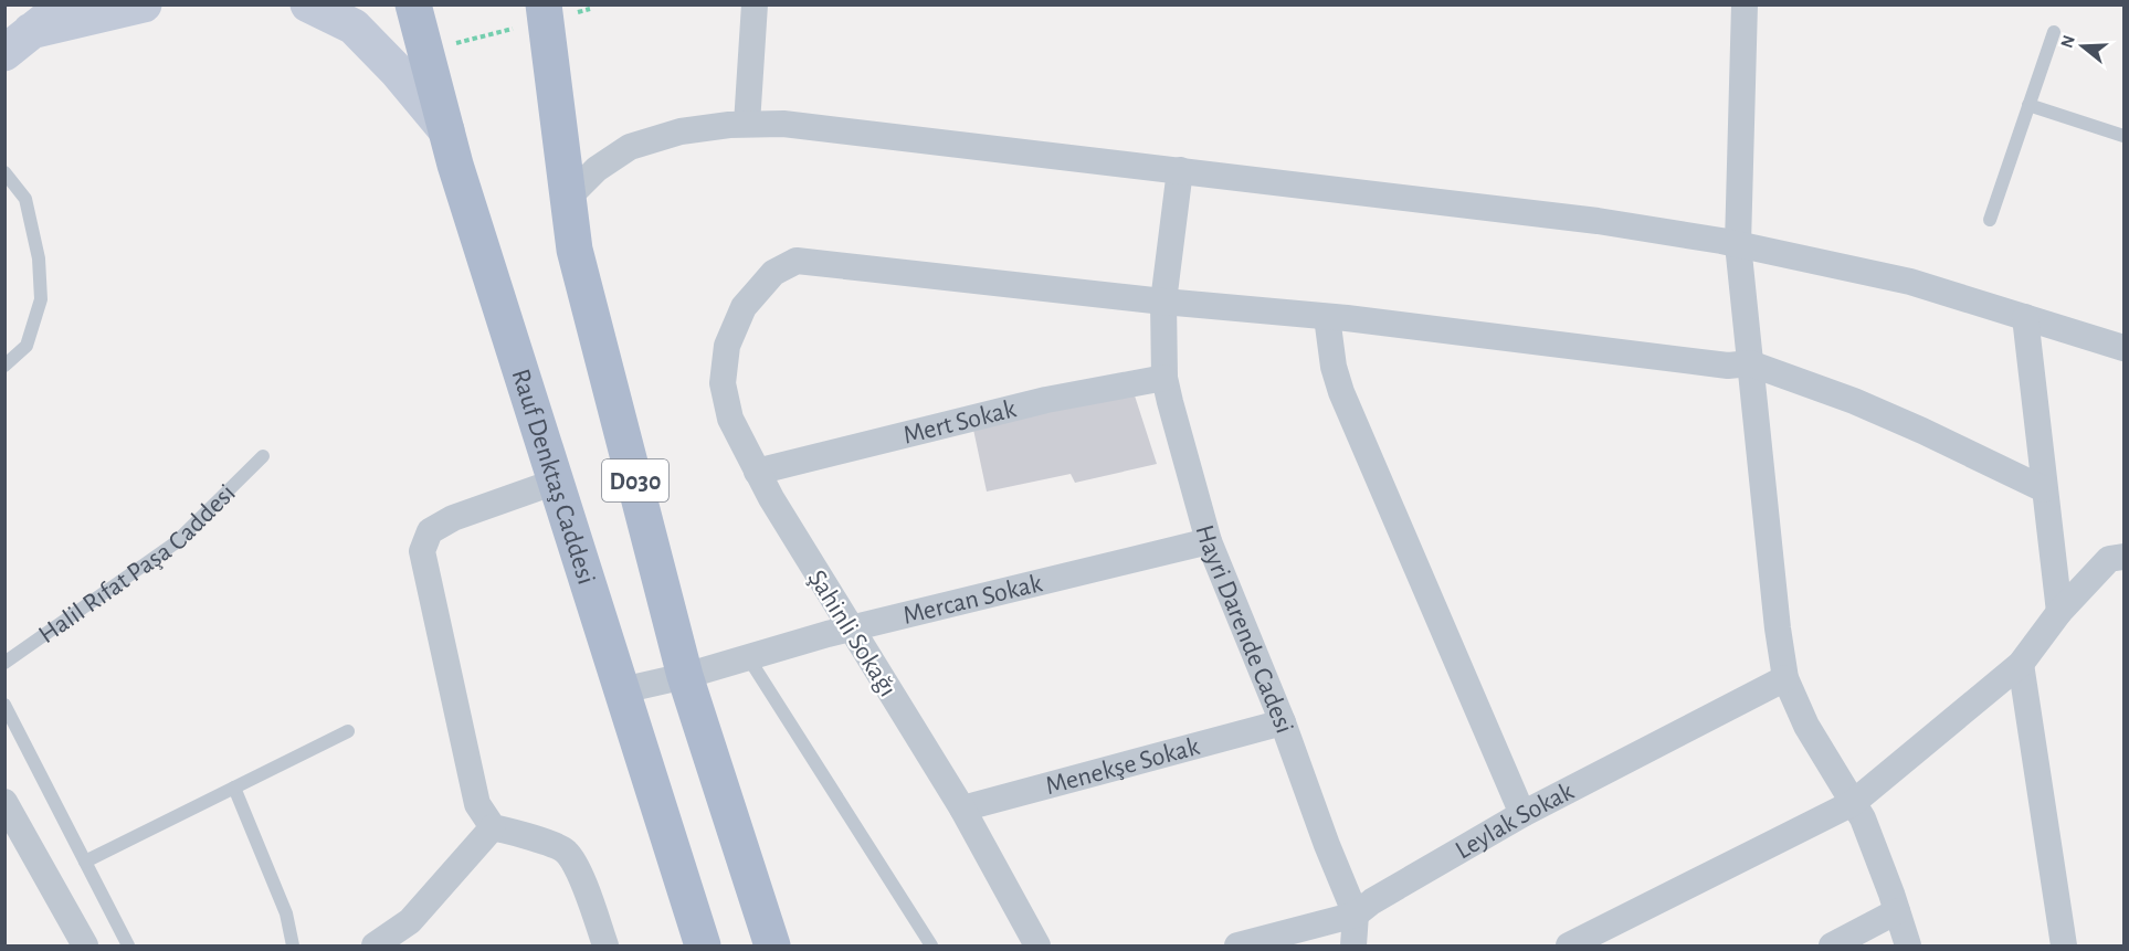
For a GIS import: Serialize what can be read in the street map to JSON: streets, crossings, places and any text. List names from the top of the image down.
{
  "streets": {
    "main road": ["Rauf Denktaş Caddesi", "D030"],
    "street": [
      "Mert Sokak",
      "Mercan Sokak",
      "Hayri Darende Cadesi",
      "Şahinli Sokağı",
      "Menekşe Sokak",
      "Leylak Sokak"
    ],
    "lane": ["Halil Rıfat Paşa Caddesi"]
  },
  "crossings": [
    ["Mert Sokak", "Hayri Darende Cadesi"],
    ["Mert Sokak", "Şahinli Sokağı"],
    ["Rauf Denktaş Caddesi", "Mercan Sokak"],
    ["D030", "Mercan Sokak"],
    ["Mercan Sokak", "Hayri Darende Cadesi"],
    ["Mercan Sokak", "Şahinli Sokağı"],
    ["Hayri Darende Cadesi", "Şahinli Sokağı"],
    ["Hayri Darende Cadesi", "Menekşe Sokak"],
    ["Hayri Darende Cadesi", "Leylak Sokak"],
    ["Şahinli Sokağı", "Menekşe Sokak"]
  ],
  "north": "left"
}
